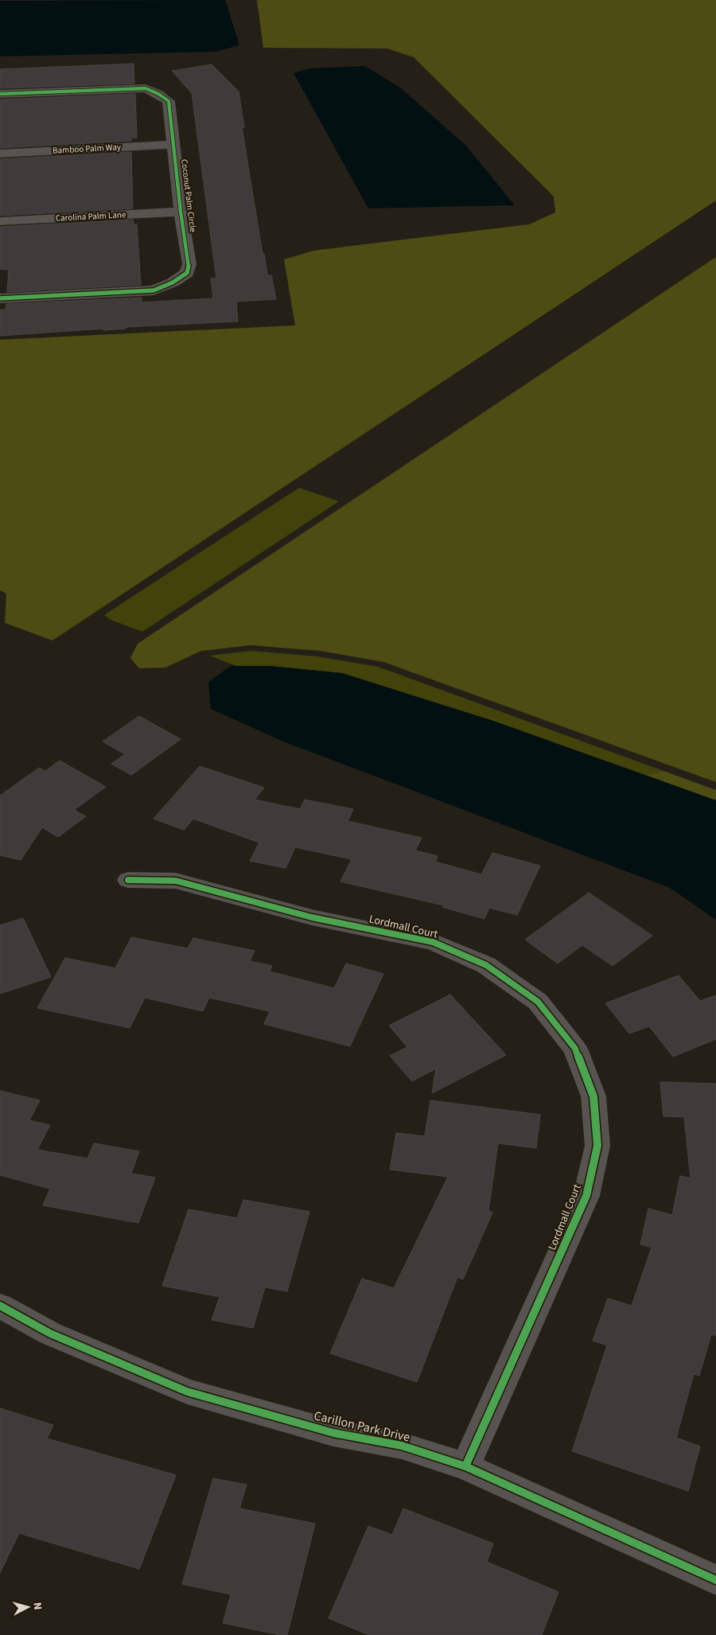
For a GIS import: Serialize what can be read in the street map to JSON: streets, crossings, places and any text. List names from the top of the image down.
{
  "streets": {
    "street": [
      "Bamboo Palm Way",
      "Coconut Palm Circle",
      "Carolina Palm Lane",
      "Lordmall Court",
      "Carillon Park Drive"
    ]
  },
  "crossings": [
    ["Bamboo Palm Way", "Coconut Palm Circle"],
    ["Coconut Palm Circle", "Carolina Palm Lane"],
    ["Lordmall Court", "Carillon Park Drive"]
  ],
  "north": "right"
}
